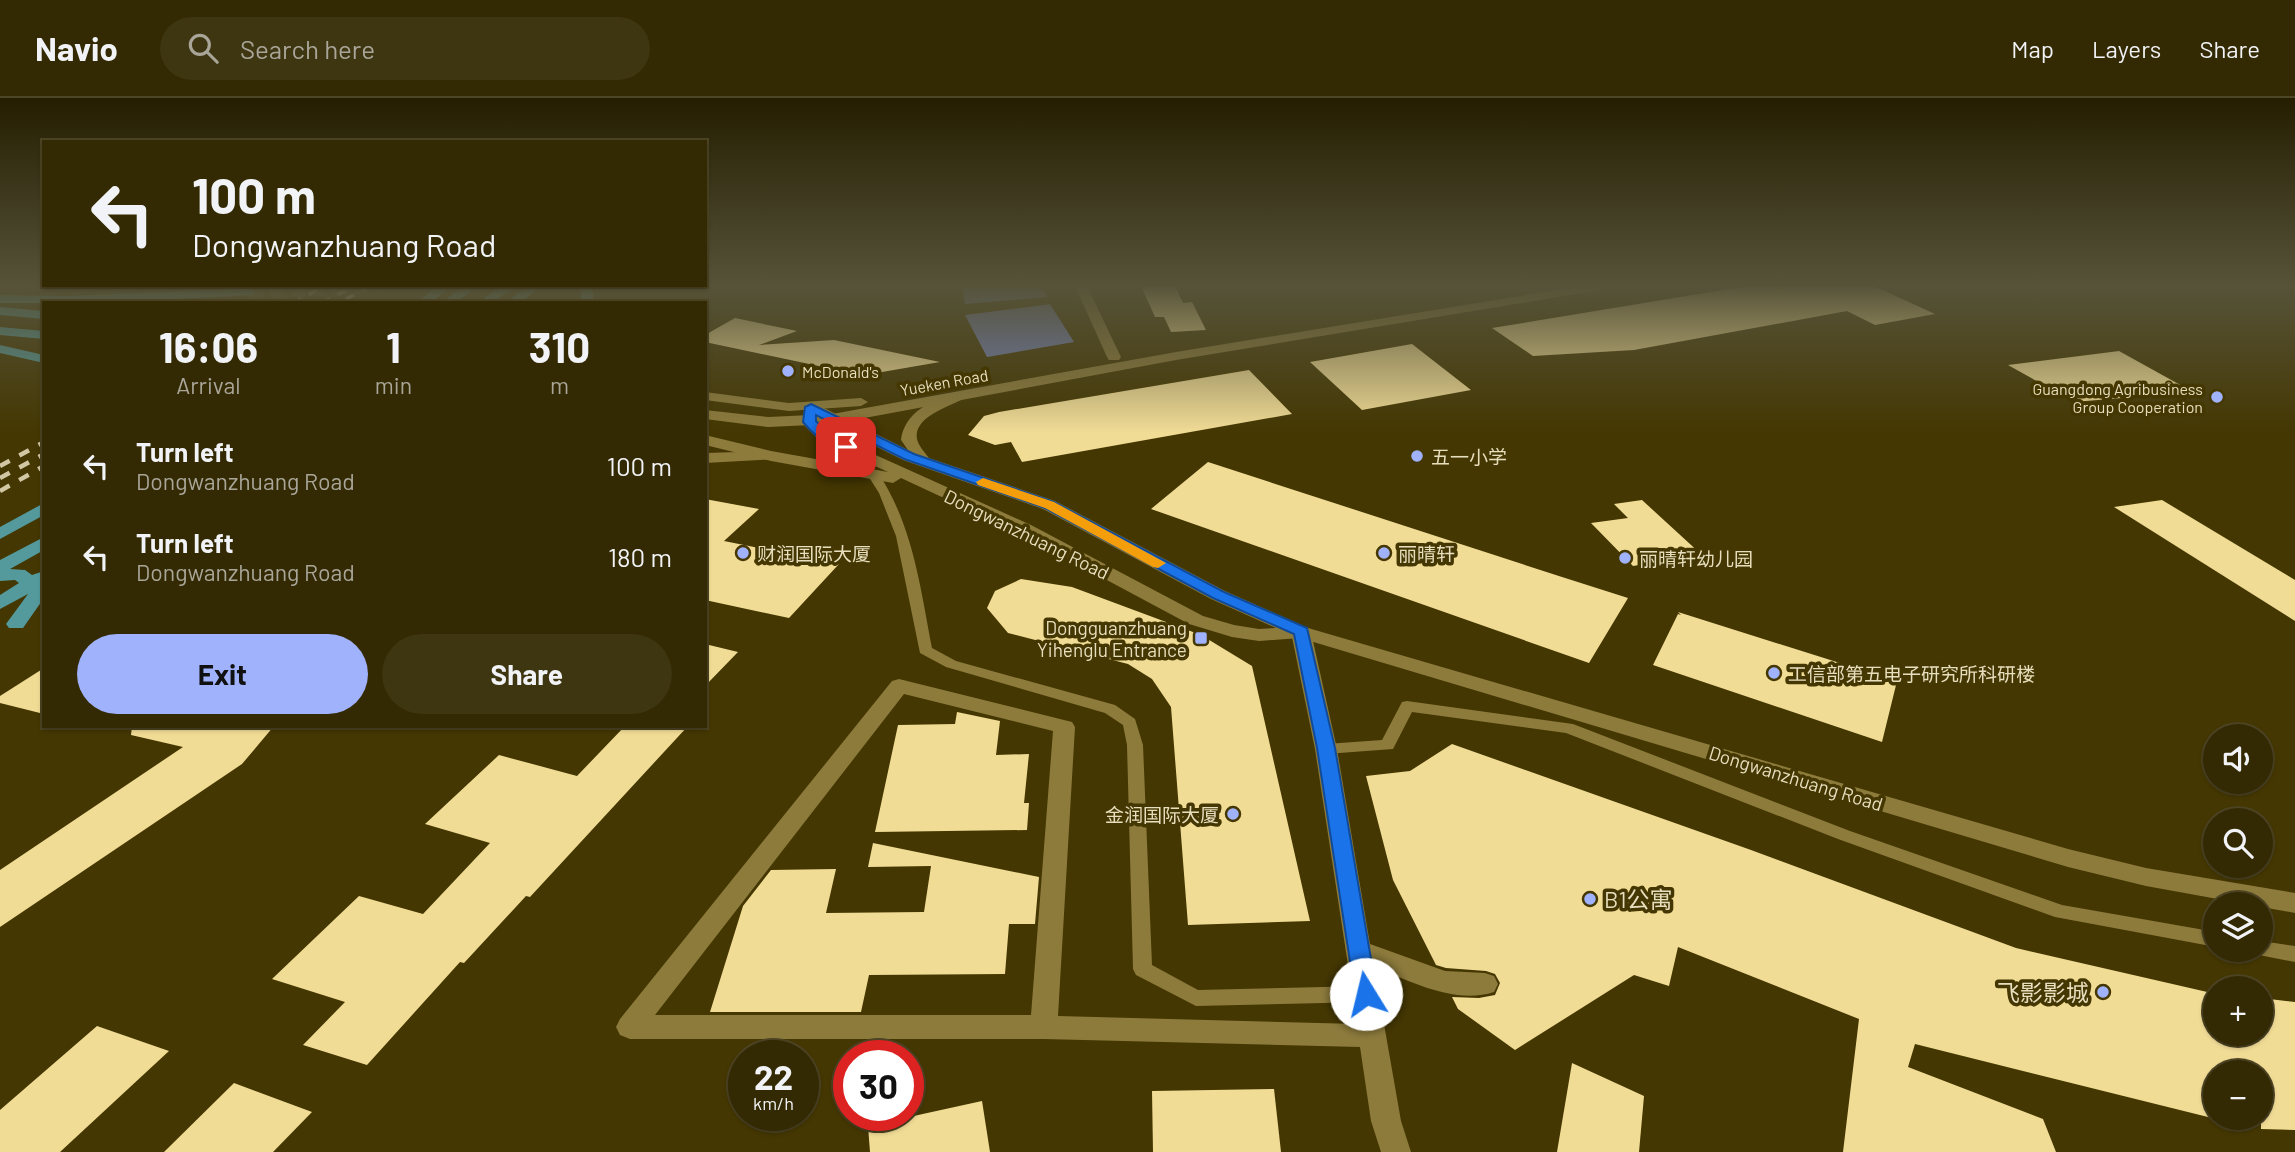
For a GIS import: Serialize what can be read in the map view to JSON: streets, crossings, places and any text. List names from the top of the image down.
{
  "streets": {
    "street": ["Yueken Road", "Dongwanzhuang Road"]
  },
  "crossings": [
    ["Yueken Road", "Dongwanzhuang Road"]
  ],
  "places": {
    "other": [
      "McDonald's",
      "Guangdong Agribusiness Group Cooperation",
      "五一小学",
      "财润国际大厦",
      "丽晴轩",
      "丽晴轩幼儿园",
      "工信部第五电子研究所科研楼",
      "金润国际大厦",
      "B1公寓",
      "飞影影城"
    ],
    "transit": ["Dongguanzhuang Yihenglu Entrance"]
  },
  "page": {
    "header": "Navio",
    "search": "Search here",
    "nav": ["Map", "Layers", "Share"],
    "turn": ["100 m", "Dongwanzhuang Road"],
    "eta": [
      "16:06",
      "Arrival",
      "1",
      "min",
      "310",
      "m"
    ],
    "list": [
      {
        "name": "Turn left",
        "note": "Dongwanzhuang Road",
        "value": "100 m"
      },
      {
        "name": "Turn left",
        "note": "Dongwanzhuang Road",
        "value": "180 m"
      }
    ],
    "buttons": ["Exit", "Share"],
    "map_buttons": ["+", "−"],
    "speed": "22 km/h",
    "limit": "30"
  }
}
